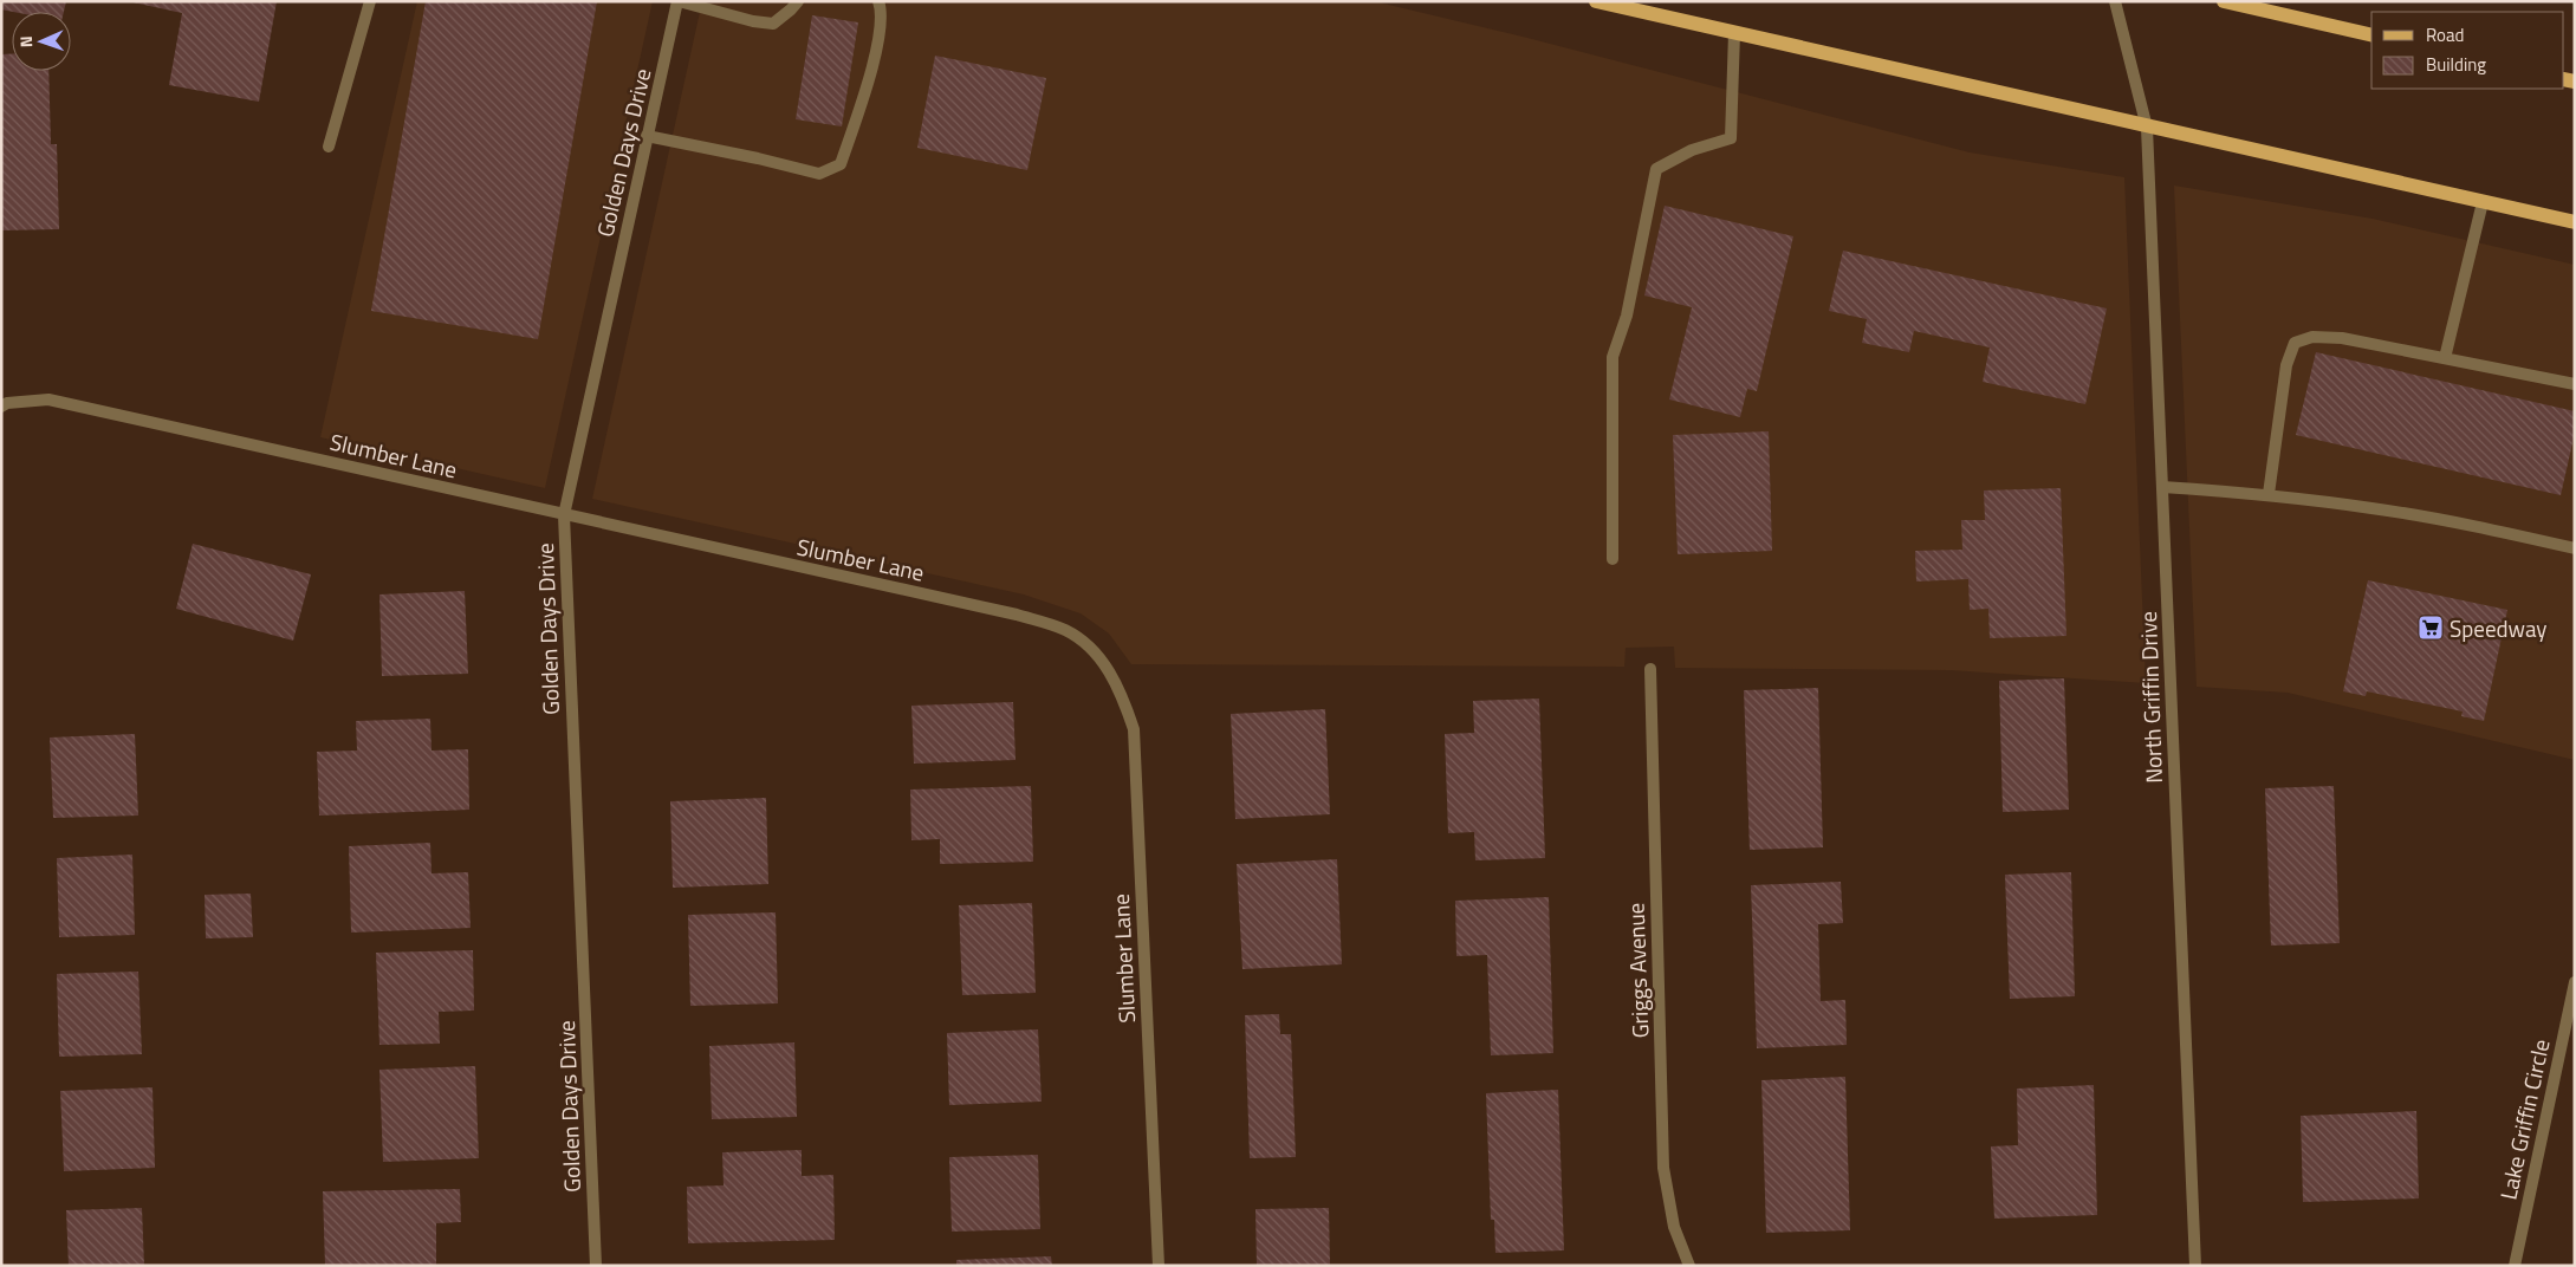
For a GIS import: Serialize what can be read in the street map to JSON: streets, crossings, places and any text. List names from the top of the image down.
{
  "streets": {
    "street": [
      "Golden Days Drive",
      "Slumber Lane",
      "North Griffin Drive",
      "Griggs Avenue",
      "Lake Griffin Circle"
    ]
  },
  "crossings": [
    ["Golden Days Drive", "Slumber Lane"]
  ],
  "places": {
    "supermarket": ["Speedway"]
  },
  "legend": ["Road", "Building"],
  "north": "left"
}
